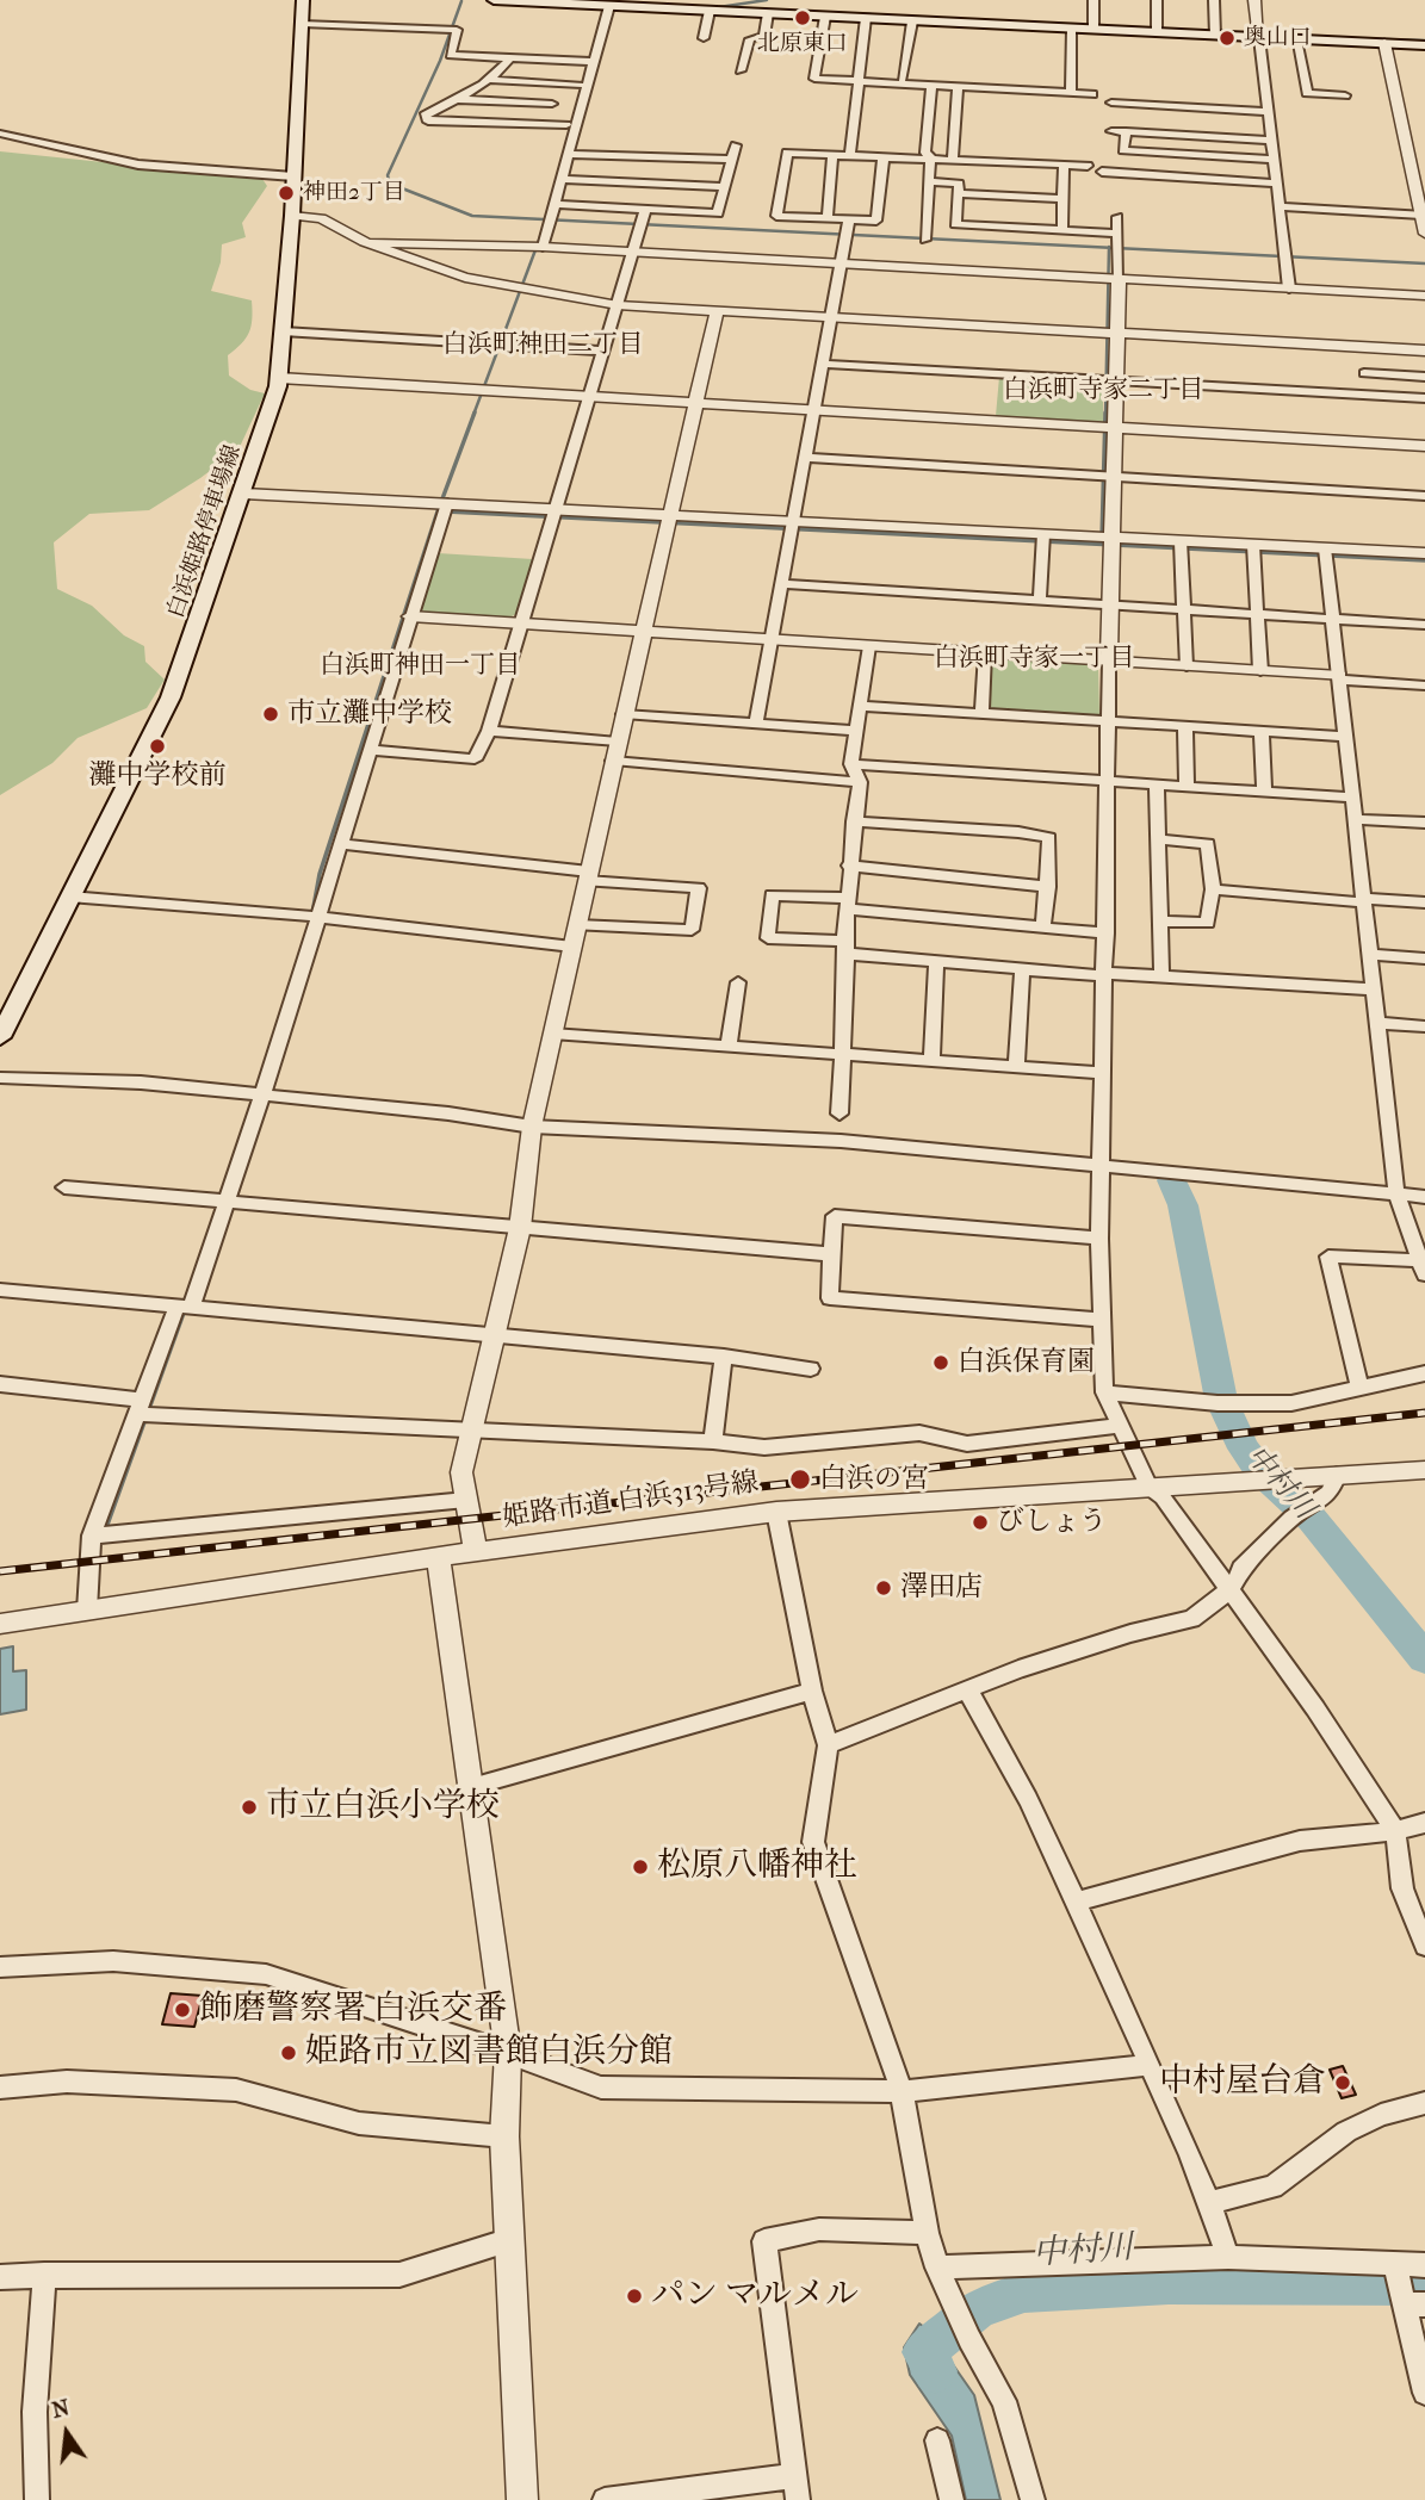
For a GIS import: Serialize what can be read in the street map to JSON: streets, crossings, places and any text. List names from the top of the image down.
{
  "streets": {
    "main road": ["白浜姫路停車場線"],
    "street": ["姫路市道 白浜313号線"]
  },
  "districts": [
    "白浜町神田二丁目",
    "白浜町寺家二丁目",
    "白浜町寺家一丁目",
    "白浜町神田一丁目"
  ],
  "water": ["中村川"],
  "places": [
    "北原東口",
    "奥山口",
    "神田2丁目",
    "市立灘中学校",
    "灘中学校前",
    "白浜保育園",
    "白浜の宮",
    "びしょう",
    "澤田店",
    "市立白浜小学校",
    "松原八幡神社",
    "飾磨警察署 白浜交番",
    "姫路市立図書館白浜分館",
    "中村屋台倉",
    "パン マルメル"
  ],
  "north": "top"
}
